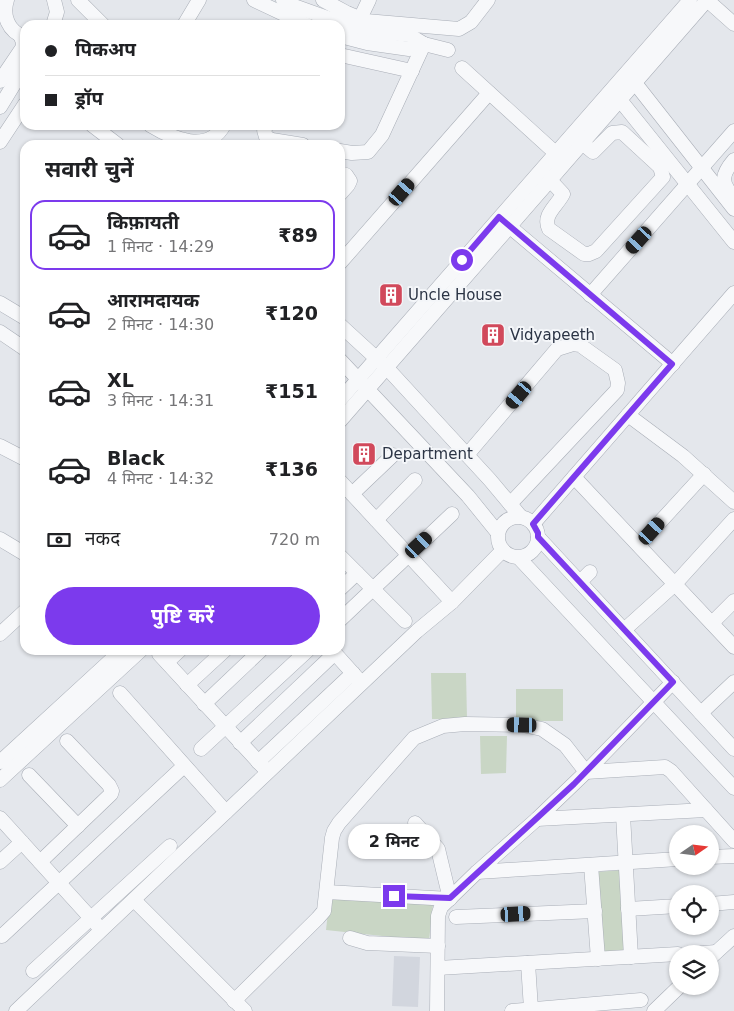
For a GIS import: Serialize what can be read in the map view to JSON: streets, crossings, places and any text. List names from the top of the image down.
{
  "places": {
    "building": ["Uncle House", "Vidyapeeth", "Department"]
  },
  "north": "right",
  "page": {
    "banner": ["पिकअप", "ड्रॉप"],
    "heading": "सवारी चुनें",
    "list": [
      {
        "name": "किफ़ायती",
        "note": "1 मिनट · 14:29",
        "value": "₹89"
      },
      {
        "name": "आरामदायक",
        "note": "2 मिनट · 14:30",
        "value": "₹120"
      },
      {
        "name": "XL",
        "note": "3 मिनट · 14:31",
        "value": "₹151"
      },
      {
        "name": "Black",
        "note": "4 मिनट · 14:32",
        "value": "₹136"
      }
    ],
    "pay": ["नकद", "720 m"],
    "buttons": "पुष्टि करें",
    "bubble": "2 मिनट"
  }
}
